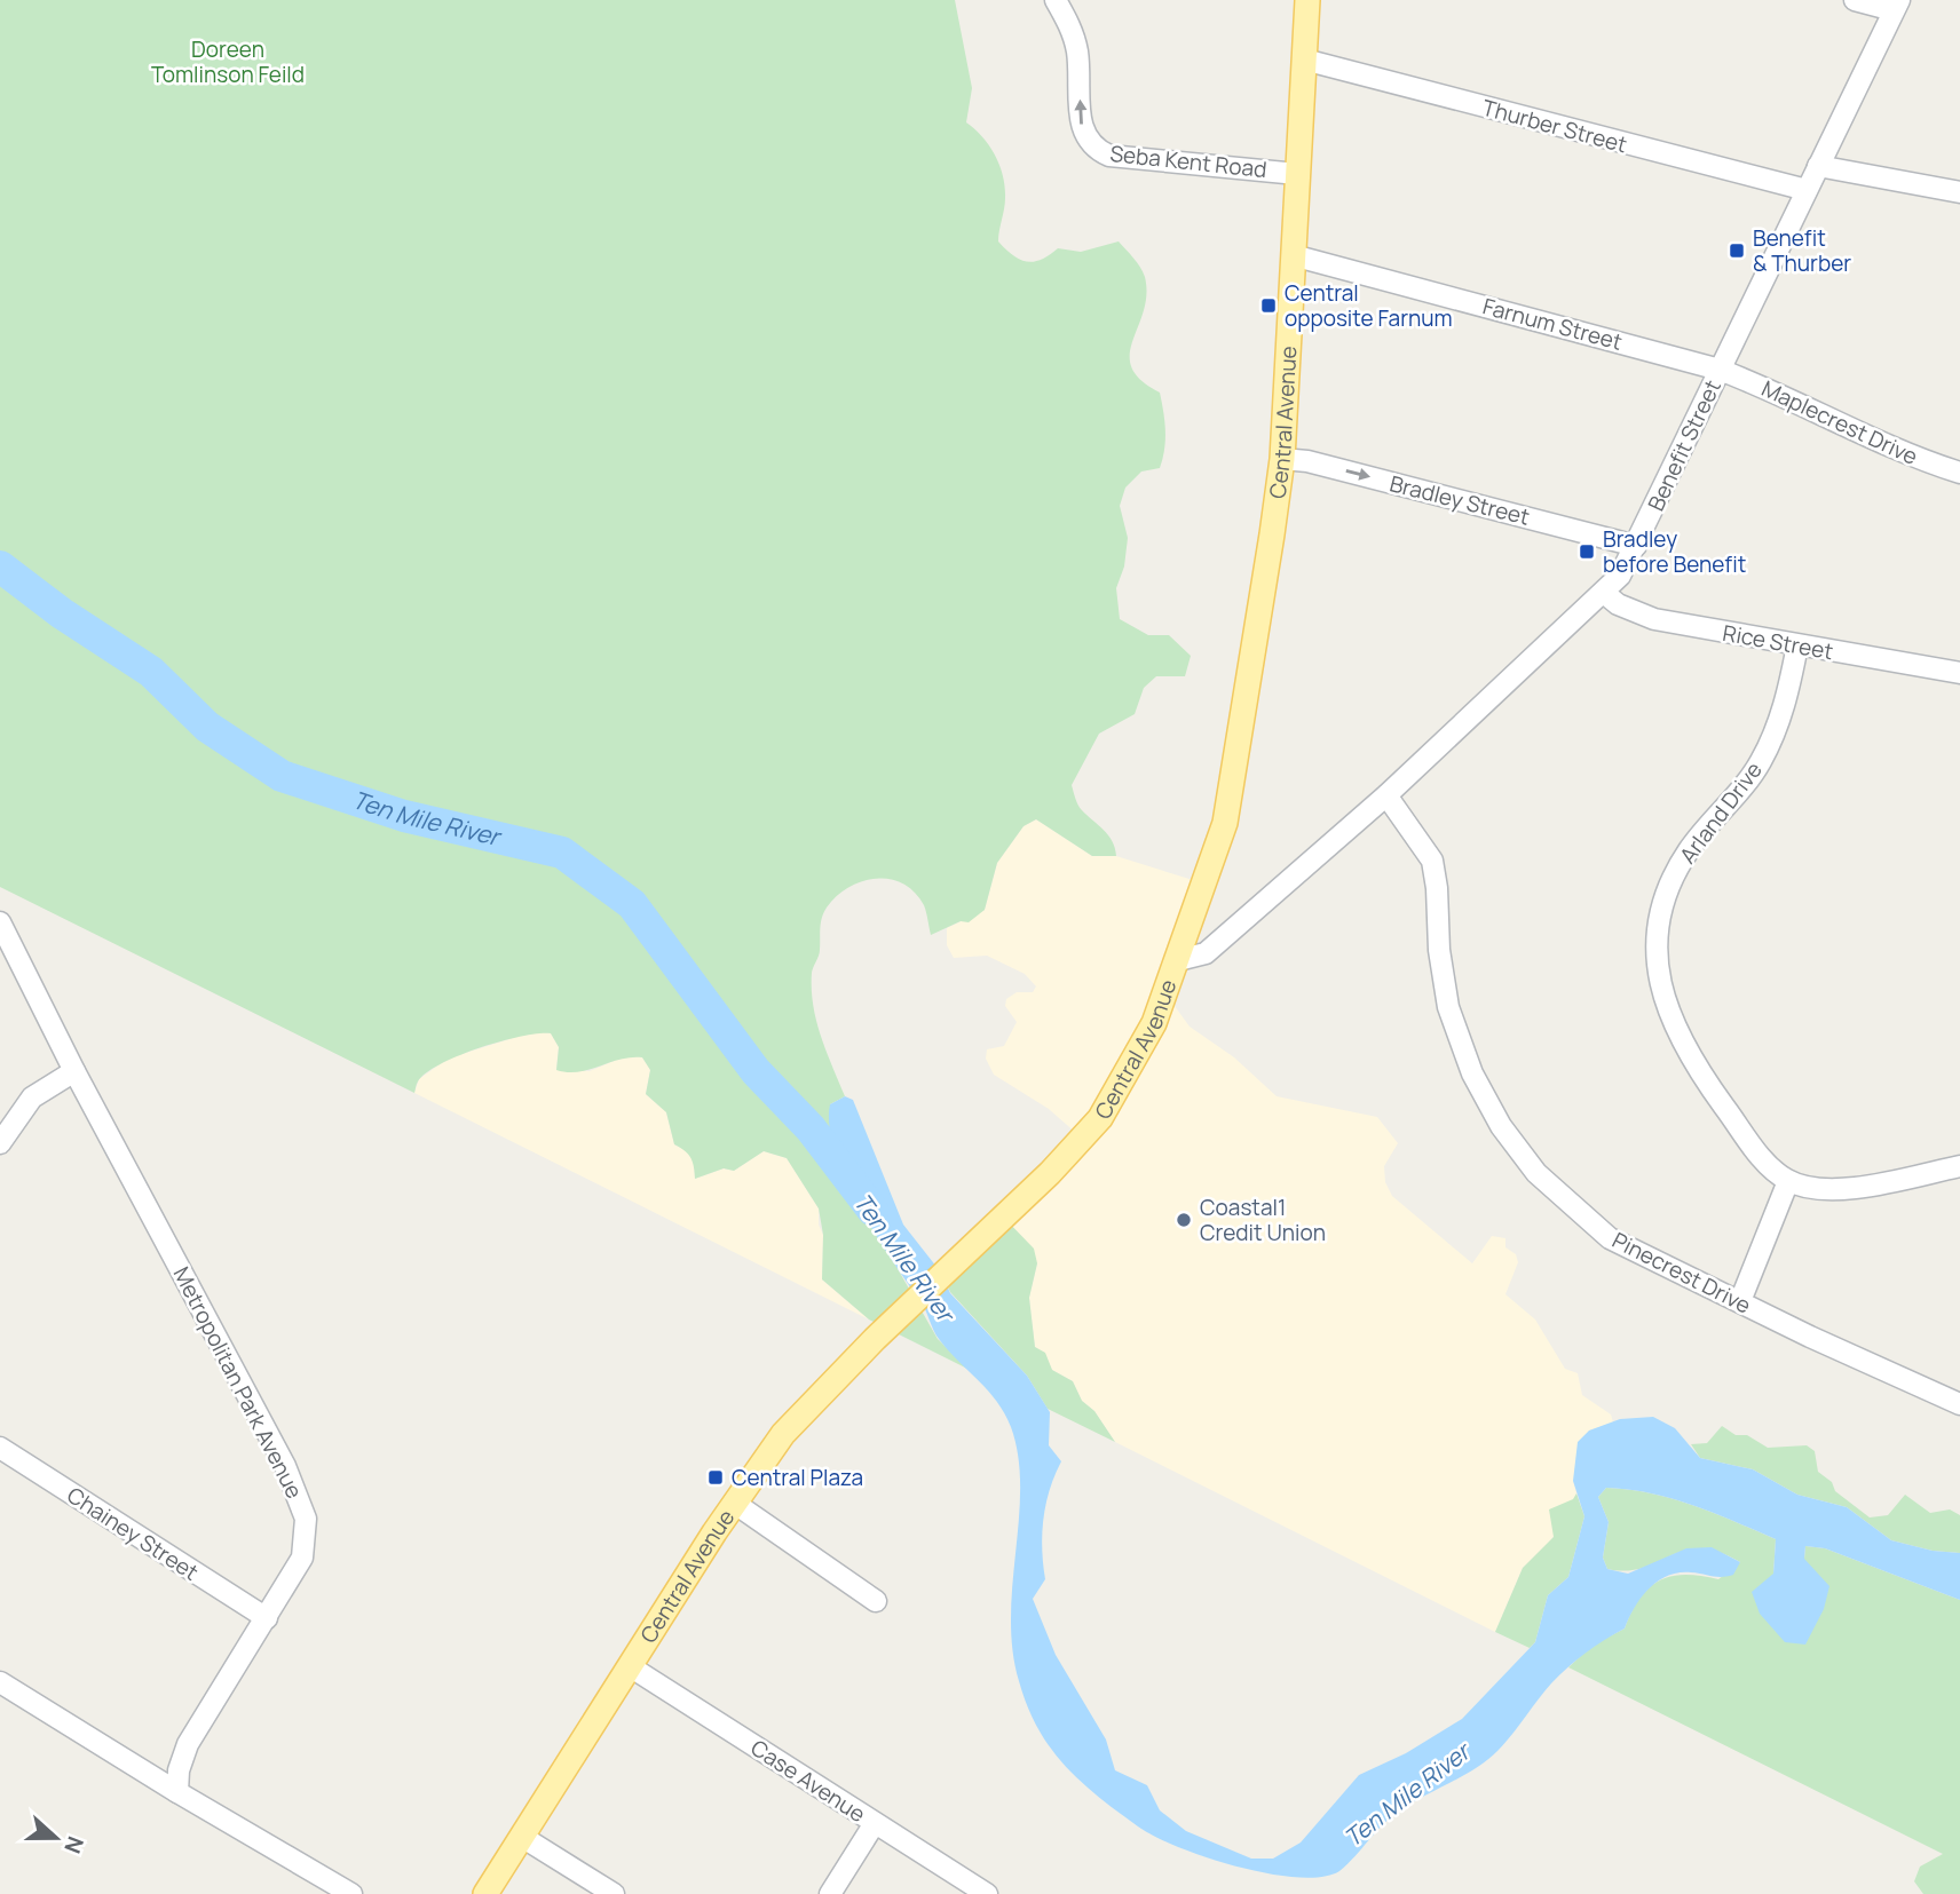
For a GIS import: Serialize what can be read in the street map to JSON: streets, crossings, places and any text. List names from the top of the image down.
{
  "streets": {
    "main road": ["Central Avenue"],
    "street": [
      "Thurber Street",
      "Seba Kent Road",
      "Farnum Street",
      "Maplecrest Drive",
      "Benefit Street",
      "Bradley Street",
      "Rice Street",
      "Arland Drive",
      "Pinecrest Drive",
      "Metropolitan Park Avenue",
      "Chainey Street",
      "Case Avenue"
    ]
  },
  "crossings": [
    ["Thurber Street", "Central Avenue"],
    ["Thurber Street", "Benefit Street"],
    ["Seba Kent Road", "Central Avenue"],
    ["Farnum Street", "Maplecrest Drive"],
    ["Farnum Street", "Central Avenue"],
    ["Farnum Street", "Benefit Street"],
    ["Maplecrest Drive", "Benefit Street"],
    ["Central Avenue", "Benefit Street"],
    ["Central Avenue", "Bradley Street"],
    ["Central Avenue", "Case Avenue"],
    ["Benefit Street", "Bradley Street"],
    ["Benefit Street", "Rice Street"],
    ["Benefit Street", "Pinecrest Drive"],
    ["Rice Street", "Arland Drive"],
    ["Metropolitan Park Avenue", "Chainey Street"]
  ],
  "one_way": ["Seba Kent Road", "Bradley Street"],
  "water": ["Ten Mile River"],
  "parks": ["Doreen Tomlinson Feild"],
  "places": {
    "transit": [
      "Benefit & Thurber",
      "Central opposite Farnum",
      "Bradley before Benefit",
      "Central Plaza"
    ],
    "other": ["Coastal1 Credit Union"]
  },
  "north": "right"
}
